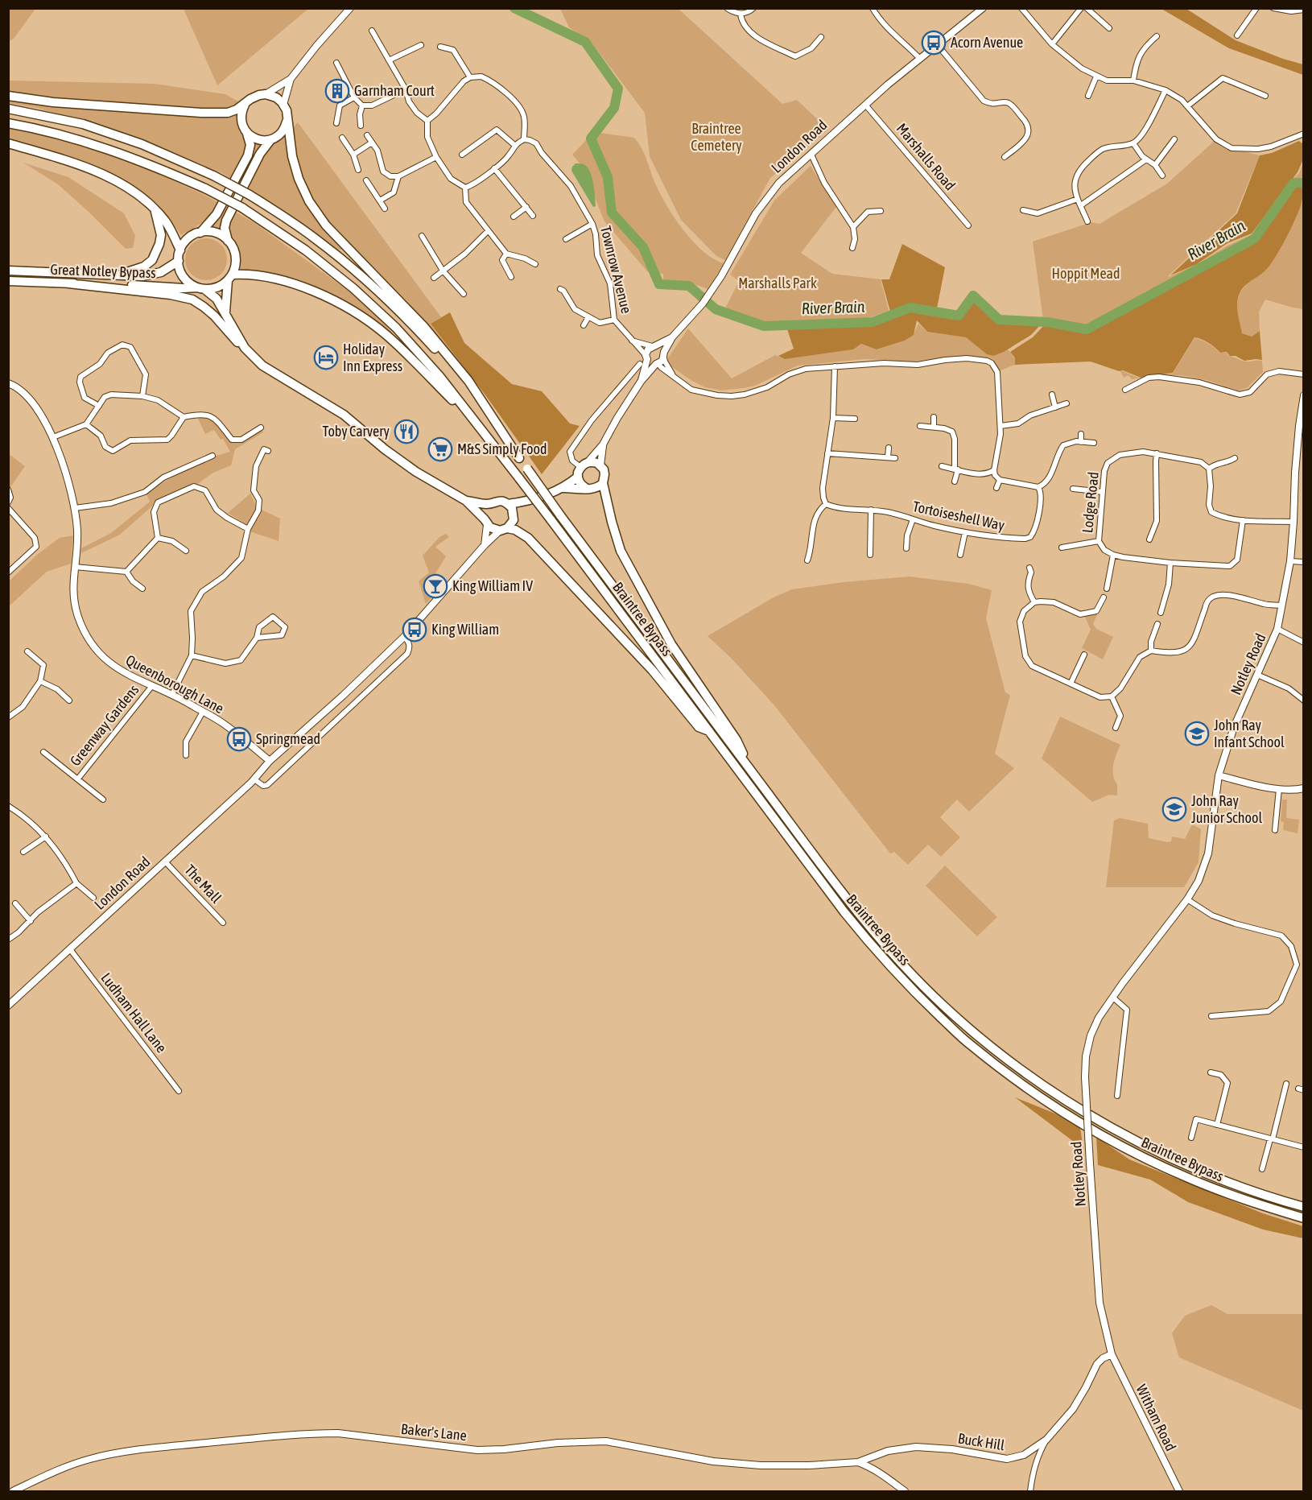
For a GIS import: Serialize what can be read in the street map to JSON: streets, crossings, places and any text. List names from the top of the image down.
{
  "streets": {
    "highway": ["Great Notley Bypass", "Braintree Bypass"],
    "street": [
      "London Road",
      "Marshalls Road",
      "Townrow Avenue",
      "Lodge Road",
      "Tortoiseshell Way",
      "Notley Road",
      "Queenborough Lane",
      "Greenway Gardens",
      "The Mall",
      "Ludham Hall Lane",
      "Witham Road",
      "Baker's Lane",
      "Buck Hill"
    ]
  },
  "crossings": [
    ["London Road", "Marshalls Road"],
    ["London Road", "Townrow Avenue"],
    ["London Road", "Queenborough Lane"],
    ["London Road", "The Mall"],
    ["London Road", "Ludham Hall Lane"],
    ["Notley Road", "Witham Road"],
    ["Notley Road", "Buck Hill"],
    ["Queenborough Lane", "Greenway Gardens"],
    ["Witham Road", "Buck Hill"],
    ["Baker's Lane", "Buck Hill"]
  ],
  "water": ["River Brain"],
  "parks": ["Braintree Cemetery", "Hoppit Mead", "Marshalls Park"],
  "places": {
    "bus stop": ["Acorn Avenue", "King William", "Springmead"],
    "building": ["Garnham Court"],
    "hotel": ["Holiday Inn Express"],
    "restaurant": ["Toby Carvery"],
    "supermarket": ["M&S Simply Food"],
    "bar": ["King William IV"],
    "school or university": ["John Ray Infant School", "John Ray Junior School"]
  }
}
